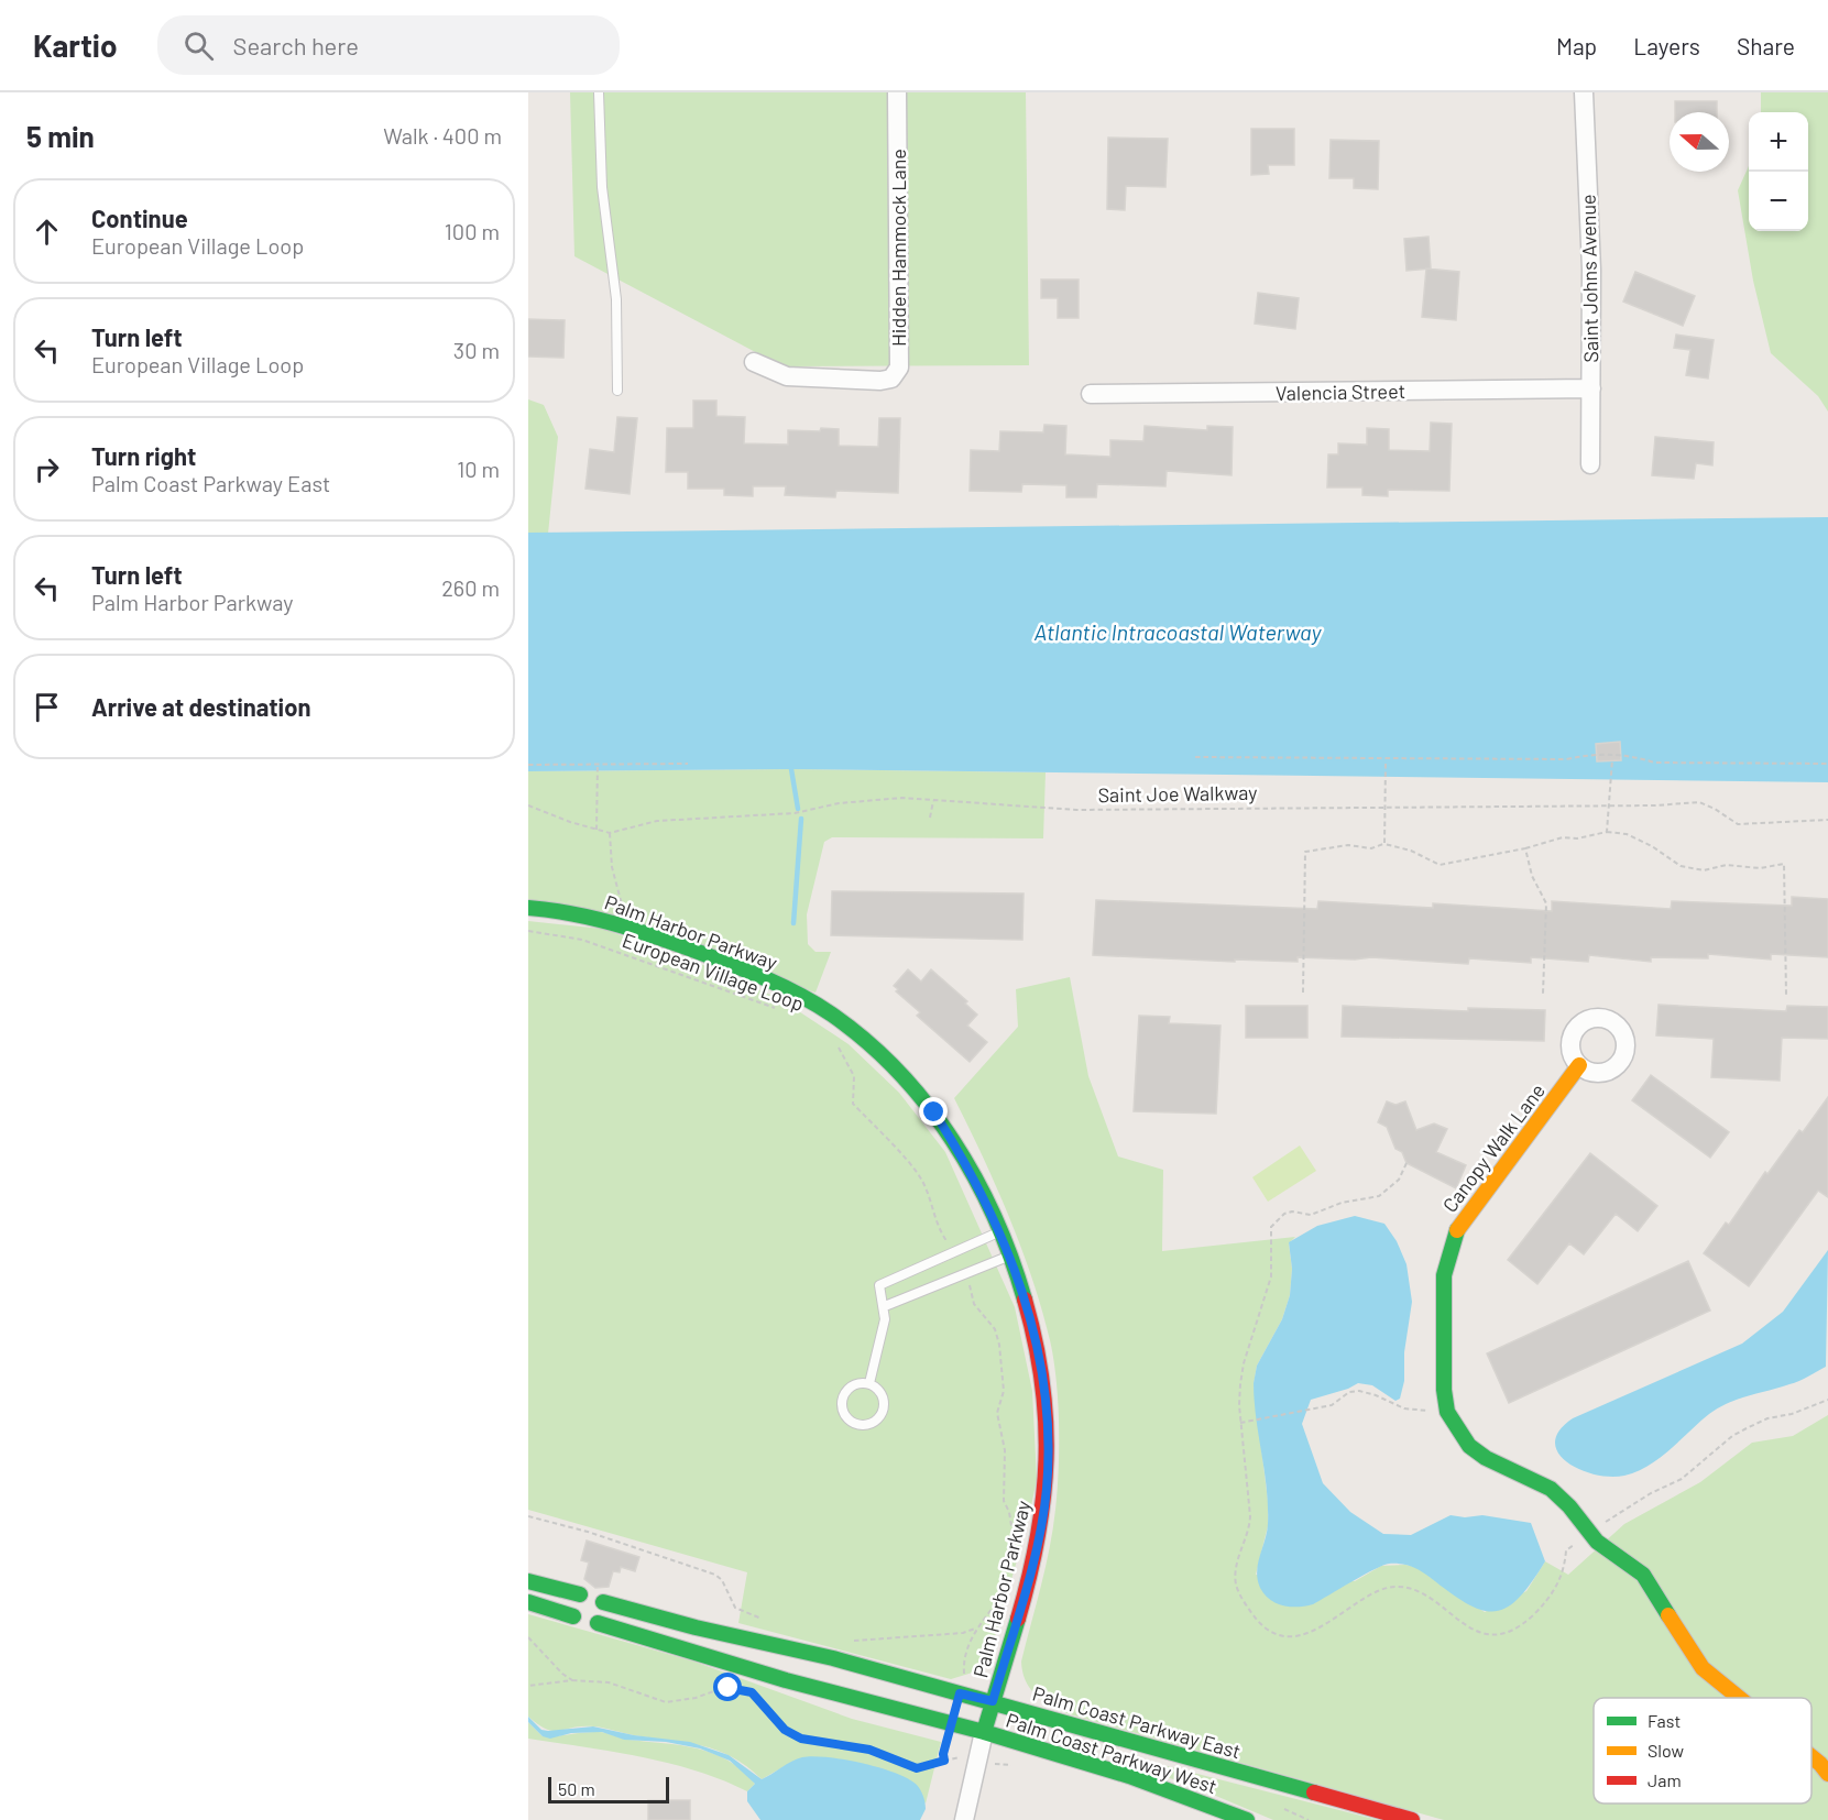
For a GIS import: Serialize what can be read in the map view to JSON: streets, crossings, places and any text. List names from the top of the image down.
{
  "streets": {
    "street": [
      "Hidden Hammock Lane",
      "Saint Johns Avenue",
      "Valencia Street",
      "Palm Harbor Parkway",
      "Canopy Walk Lane",
      "Palm Coast Parkway East",
      "Palm Coast Parkway West"
    ],
    "path": ["Saint Joe Walkway", "European Village Loop"]
  },
  "crossings": [
    ["Saint Johns Avenue", "Valencia Street"],
    ["Palm Harbor Parkway", "Palm Coast Parkway East"],
    ["Palm Harbor Parkway", "Palm Coast Parkway West"]
  ],
  "water": ["Atlantic Intracoastal Waterway"],
  "legend": ["Fast", "Slow", "Jam"],
  "scale_bar": "50 m",
  "north": "left",
  "page": {
    "header": "Kartio",
    "search": "Search here",
    "nav": ["Map", "Layers", "Share"],
    "heading": ["5 min", "Walk · 400 m"],
    "map_buttons": ["+", "−"],
    "list": [
      ["Continue", "European Village Loop", "100 m"],
      ["Turn left", "European Village Loop", "30 m"],
      ["Turn right", "Palm Coast Parkway East", "10 m"],
      ["Turn left", "Palm Harbor Parkway", "260 m"],
      "Arrive at destination"
    ],
    "scale": "50 m"
  }
}
